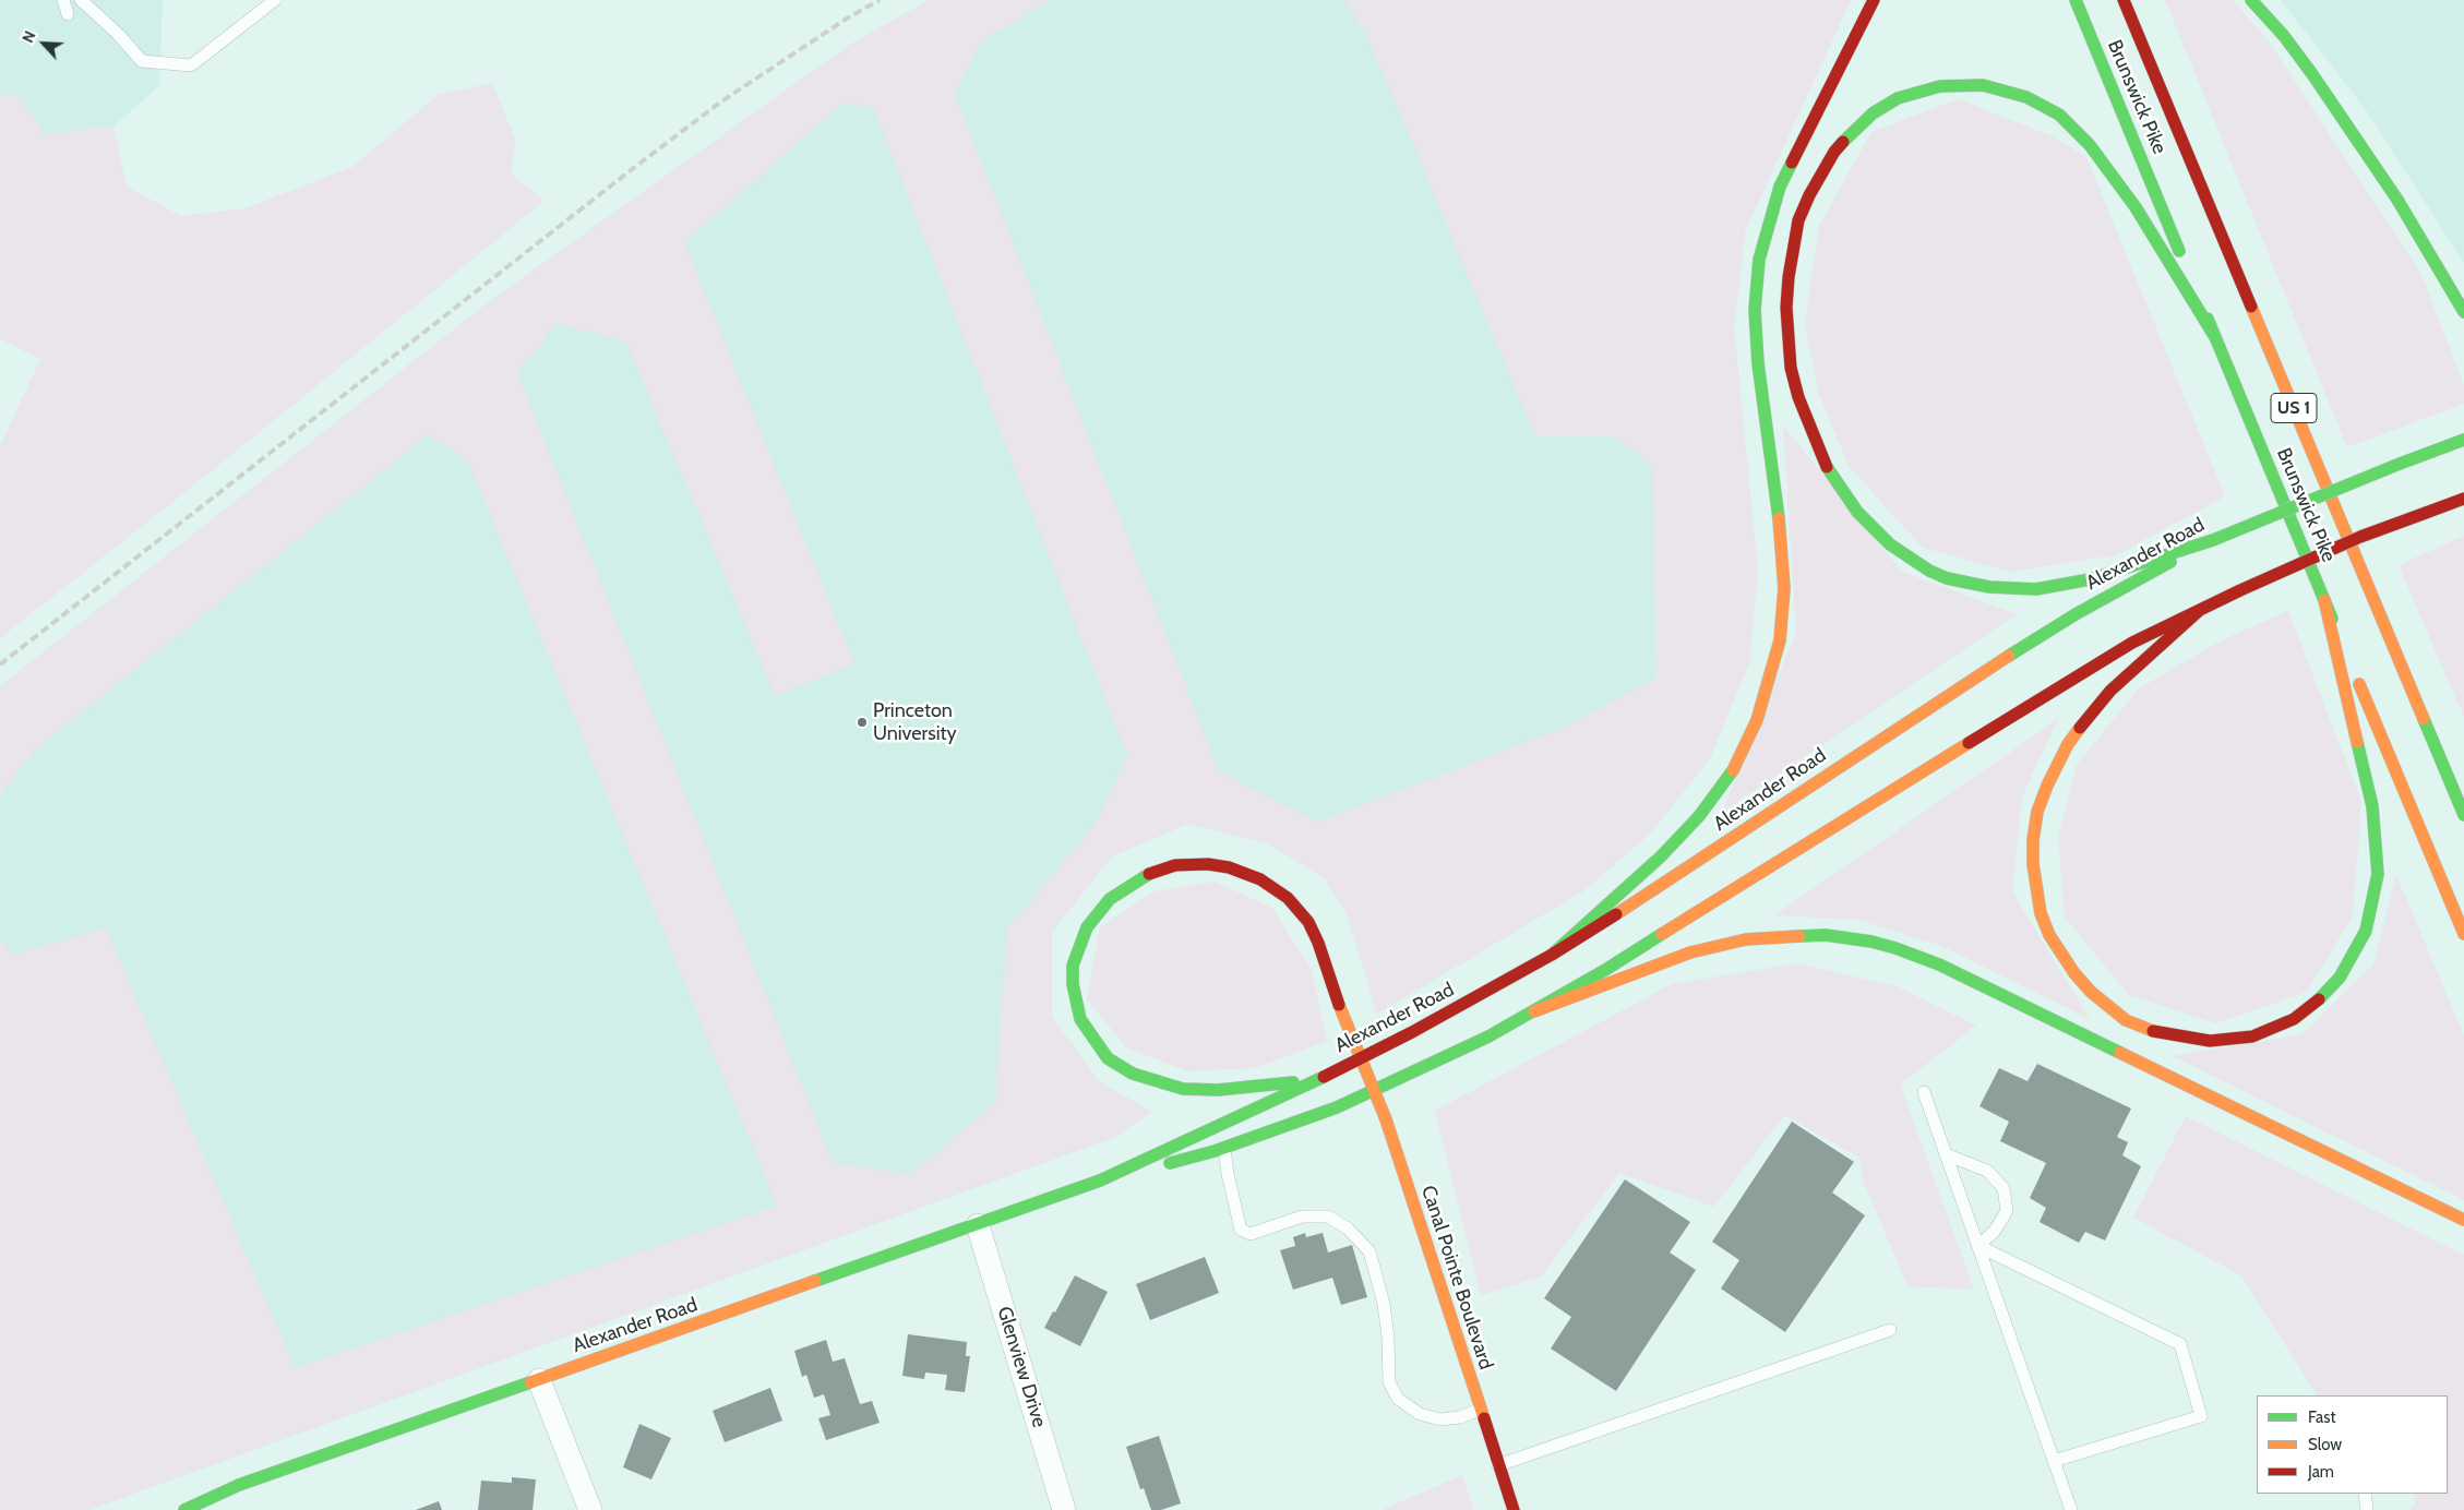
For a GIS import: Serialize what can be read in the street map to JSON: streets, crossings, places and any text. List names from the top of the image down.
{
  "streets": {
    "main road": [
      "Brunswick Pike",
      "US 1",
      "Alexander Road",
      "Canal Pointe Boulevard"
    ],
    "street": ["Glenview Drive"]
  },
  "crossings": [
    ["Alexander Road", "Canal Pointe Boulevard"],
    ["Alexander Road", "Glenview Drive"]
  ],
  "places": ["Princeton University"],
  "legend": ["Fast", "Slow", "Jam"],
  "north": "top left"
}
